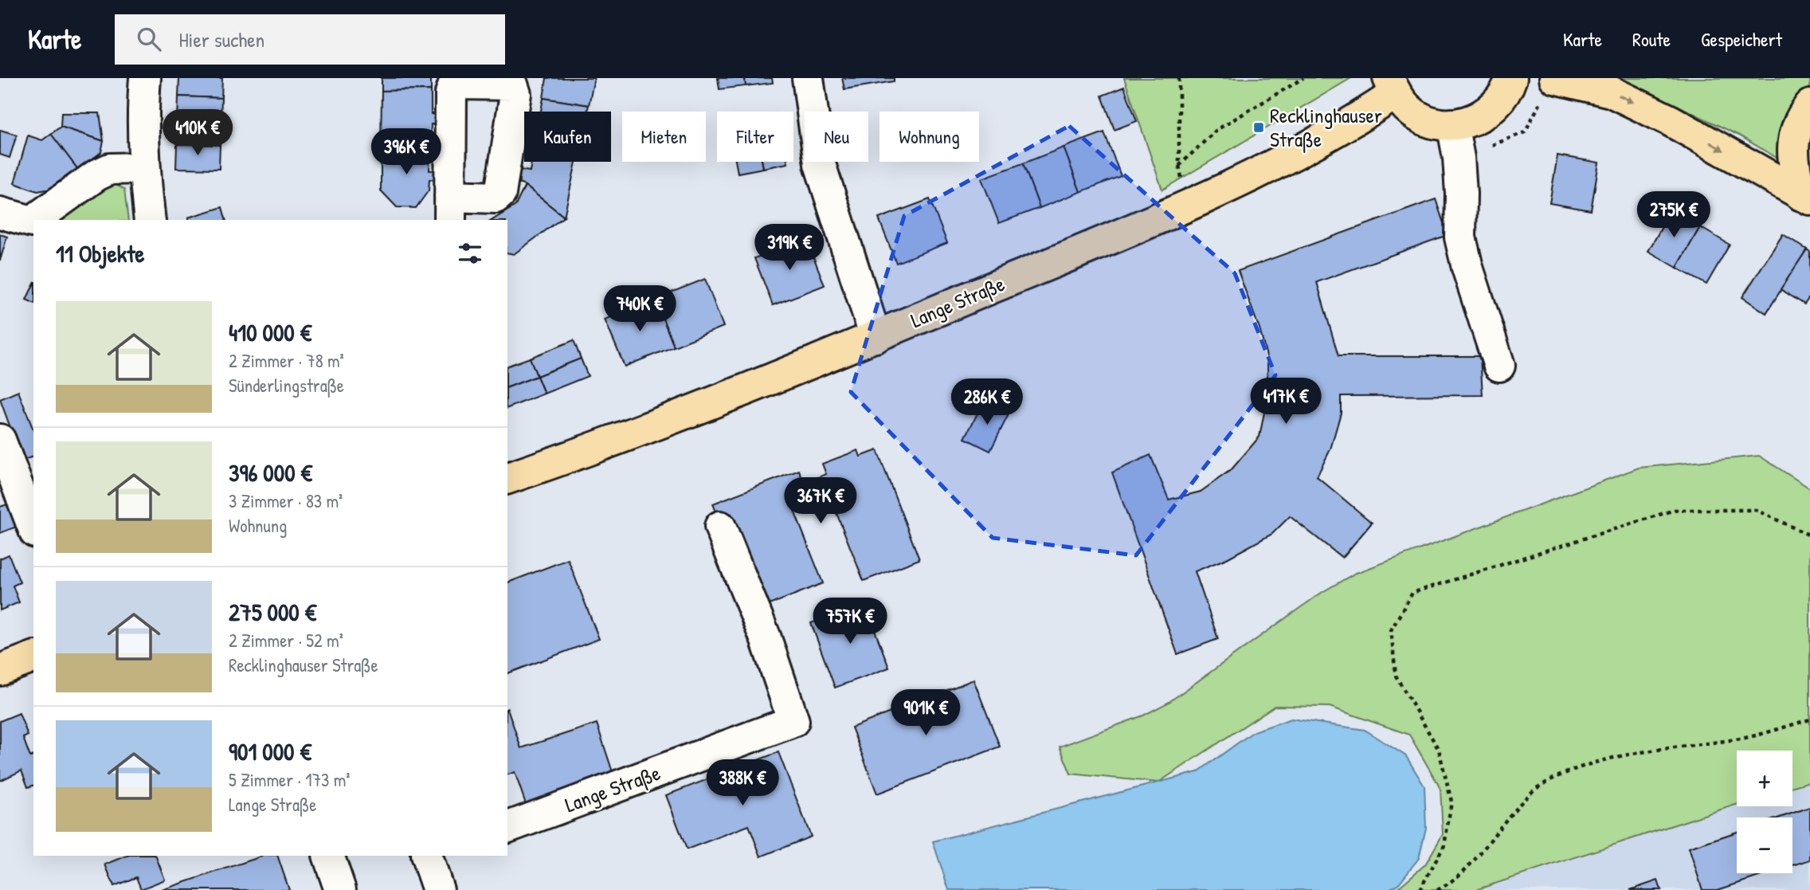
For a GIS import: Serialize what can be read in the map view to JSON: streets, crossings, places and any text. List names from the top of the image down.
{
  "streets": {
    "main road": ["Lange Straße"]
  },
  "places": {
    "transit": ["Recklinghauser Straße"]
  },
  "page": {
    "header": "Karte",
    "search": "Hier suchen",
    "nav": ["Karte", "Route", "Gespeichert"],
    "price": [
      "410K €",
      "396K €",
      "275K €",
      "319K €",
      "740K €",
      "417K €",
      "286K €",
      "367K €",
      "757K €",
      "901K €",
      "388K €"
    ],
    "chip": [
      "Kaufen",
      "Mieten",
      "Filter",
      "Neu",
      "Wohnung"
    ],
    "heading": "11 Objekte",
    "list": [
      {
        "name": "410 000 €",
        "note": "2 Zimmer · 78 m² · Sünderlingstraße"
      },
      {
        "name": "396 000 €",
        "note": "3 Zimmer · 83 m² · Wohnung"
      },
      {
        "name": "275 000 €",
        "note": "2 Zimmer · 52 m² · Recklinghauser Straße"
      },
      {
        "name": "901 000 €",
        "note": "5 Zimmer · 173 m² · Lange Straße"
      }
    ],
    "map_buttons": ["+", "−"]
  }
}
